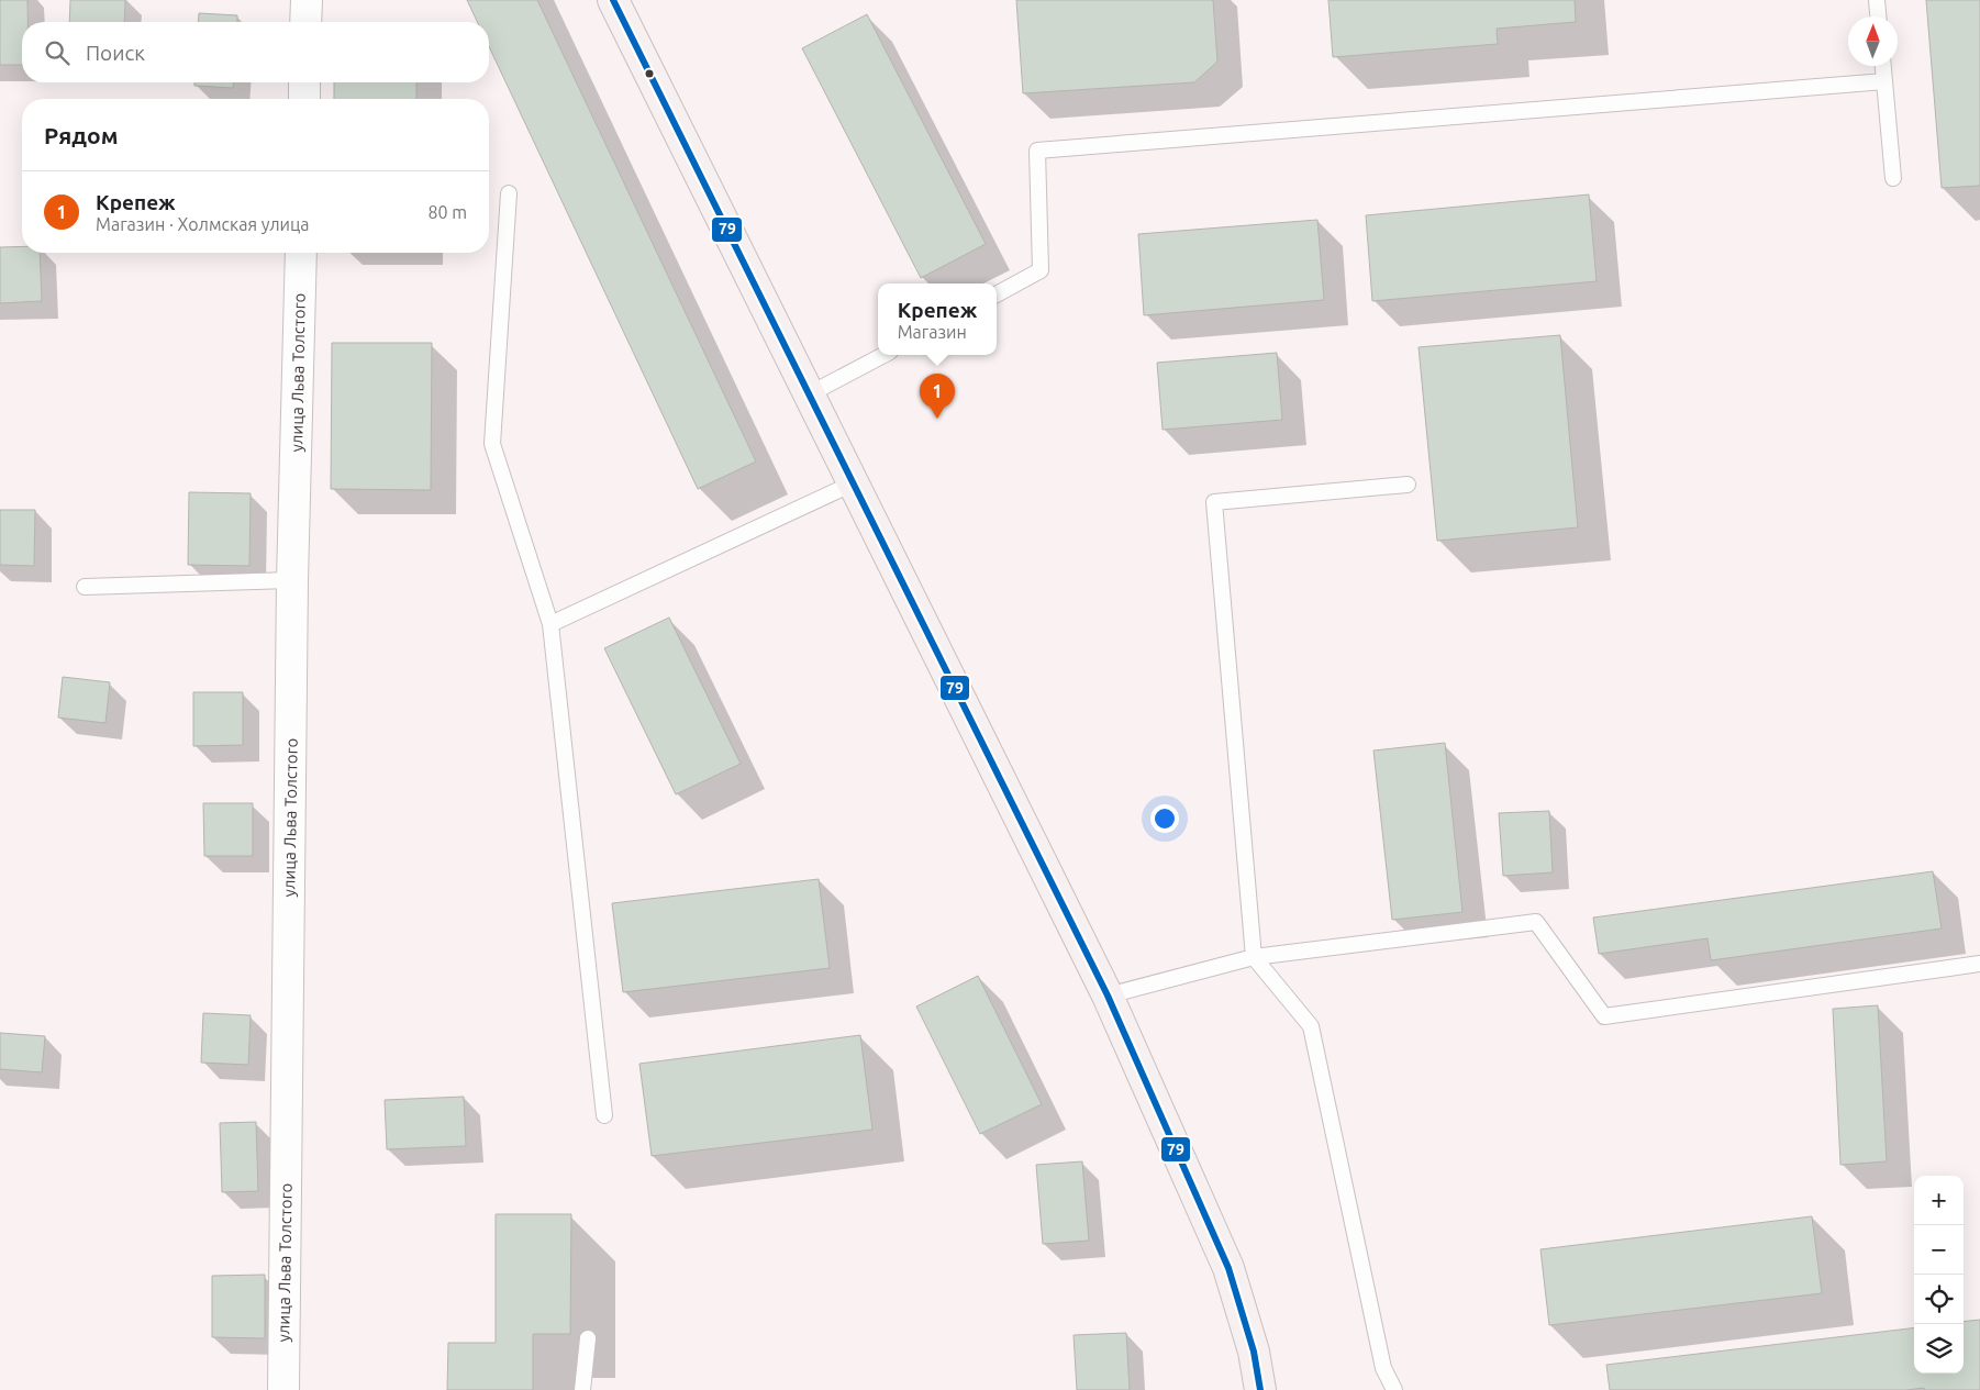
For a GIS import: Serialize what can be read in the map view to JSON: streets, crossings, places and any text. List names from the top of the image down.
{
  "streets": {
    "street": ["улица Льва Толстого"]
  },
  "lines": ["transit line 79"],
  "north": "top",
  "page": {
    "search": "Поиск",
    "heading": "Рядом",
    "list": [
      {
        "mark": "1",
        "name": "Крепеж",
        "note": "Магазин · Холмская улица",
        "value": "80 m"
      }
    ],
    "popup": ["Крепеж", "Магазин"],
    "pins": "1",
    "map_buttons": ["+", "−"]
  }
}
